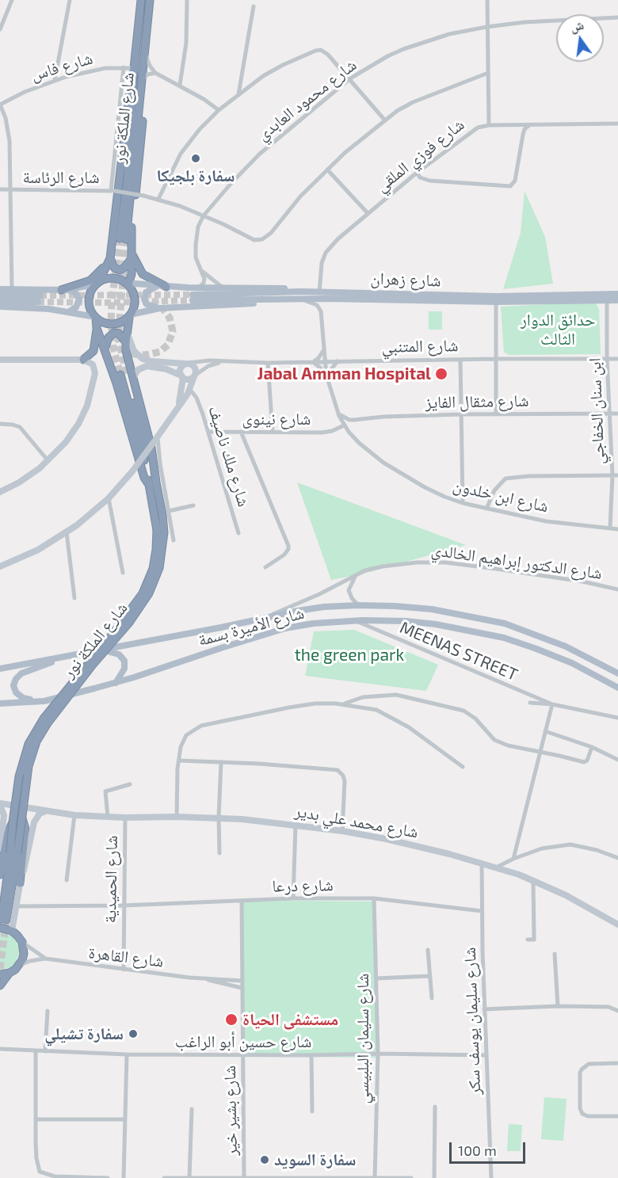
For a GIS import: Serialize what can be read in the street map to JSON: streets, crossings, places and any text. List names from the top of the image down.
{
  "streets": {
    "highway": ["شارع الملكة نور"],
    "main road": ["شارع زهران", "شارع الأميرة بسمة"],
    "street": [
      "شارع فاس",
      "شارع محمود العابدي",
      "شارع فوزي الملقي",
      "شارع الرئاسة",
      "شارع المتنبي",
      "شارع مثقال الفايز",
      "ابن سنان الخفاجي",
      "شارع نينوى",
      "شارع ملك ناصيف",
      "شارع ابن خلدون",
      "شارع الدكتور إبراهيم الخالدي",
      "MEENAS STREET",
      "شارع محمد علي بدير",
      "شارع الحميدية",
      "شارع درعا",
      "شارع القاهرة",
      "شارع سليمان يوسف سكر",
      "شارع سليمان البلبيسي",
      "شارع حسين أبو الراغب",
      "شارع بشير خير"
    ]
  },
  "crossings": [
    ["شارع فاس", "شارع الملكة نور"],
    ["شارع محمود العابدي", "شارع الرئاسة"],
    ["شارع فوزي الملقي", "شارع زهران"],
    ["شارع زهران", "ابن سنان الخفاجي"],
    ["شارع زهران", "شارع ابن خلدون"],
    ["شارع المتنبي", "ابن سنان الخفاجي"],
    ["شارع المتنبي", "شارع ابن خلدون"],
    ["شارع مثقال الفايز", "ابن سنان الخفاجي"],
    ["شارع مثقال الفايز", "شارع ابن خلدون"],
    ["ابن سنان الخفاجي", "شارع ابن خلدون"],
    ["شارع نينوى", "شارع ملك ناصيف"],
    ["شارع نينوى", "شارع ابن خلدون"],
    ["شارع الدكتور إبراهيم الخالدي", "شارع الأميرة بسمة"],
    ["شارع الأميرة بسمة", "MEENAS STREET"],
    ["شارع محمد علي بدير", "شارع الحميدية"],
    ["شارع محمد علي بدير", "شارع سليمان يوسف سكر"],
    ["شارع الحميدية", "شارع درعا"],
    ["شارع الحميدية", "شارع القاهرة"],
    ["شارع درعا", "شارع سليمان يوسف سكر"],
    ["شارع درعا", "شارع سليمان البلبيسي"],
    ["شارع درعا", "شارع بشير خير"],
    ["شارع القاهرة", "شارع بشير خير"],
    ["شارع سليمان يوسف سكر", "شارع حسين أبو الراغب"],
    ["شارع سليمان البلبيسي", "شارع حسين أبو الراغب"],
    ["شارع حسين أبو الراغب", "شارع بشير خير"]
  ],
  "parks": ["حدائق الدوار الثالث", "the green park"],
  "places": [
    "سفارة بلجيكا",
    "Jabal Amman Hospital",
    "مستشفى الحياة",
    "سفارة تشيلي",
    "سفارة السويد"
  ],
  "scale_bar": "100 m",
  "north": "top"
}
